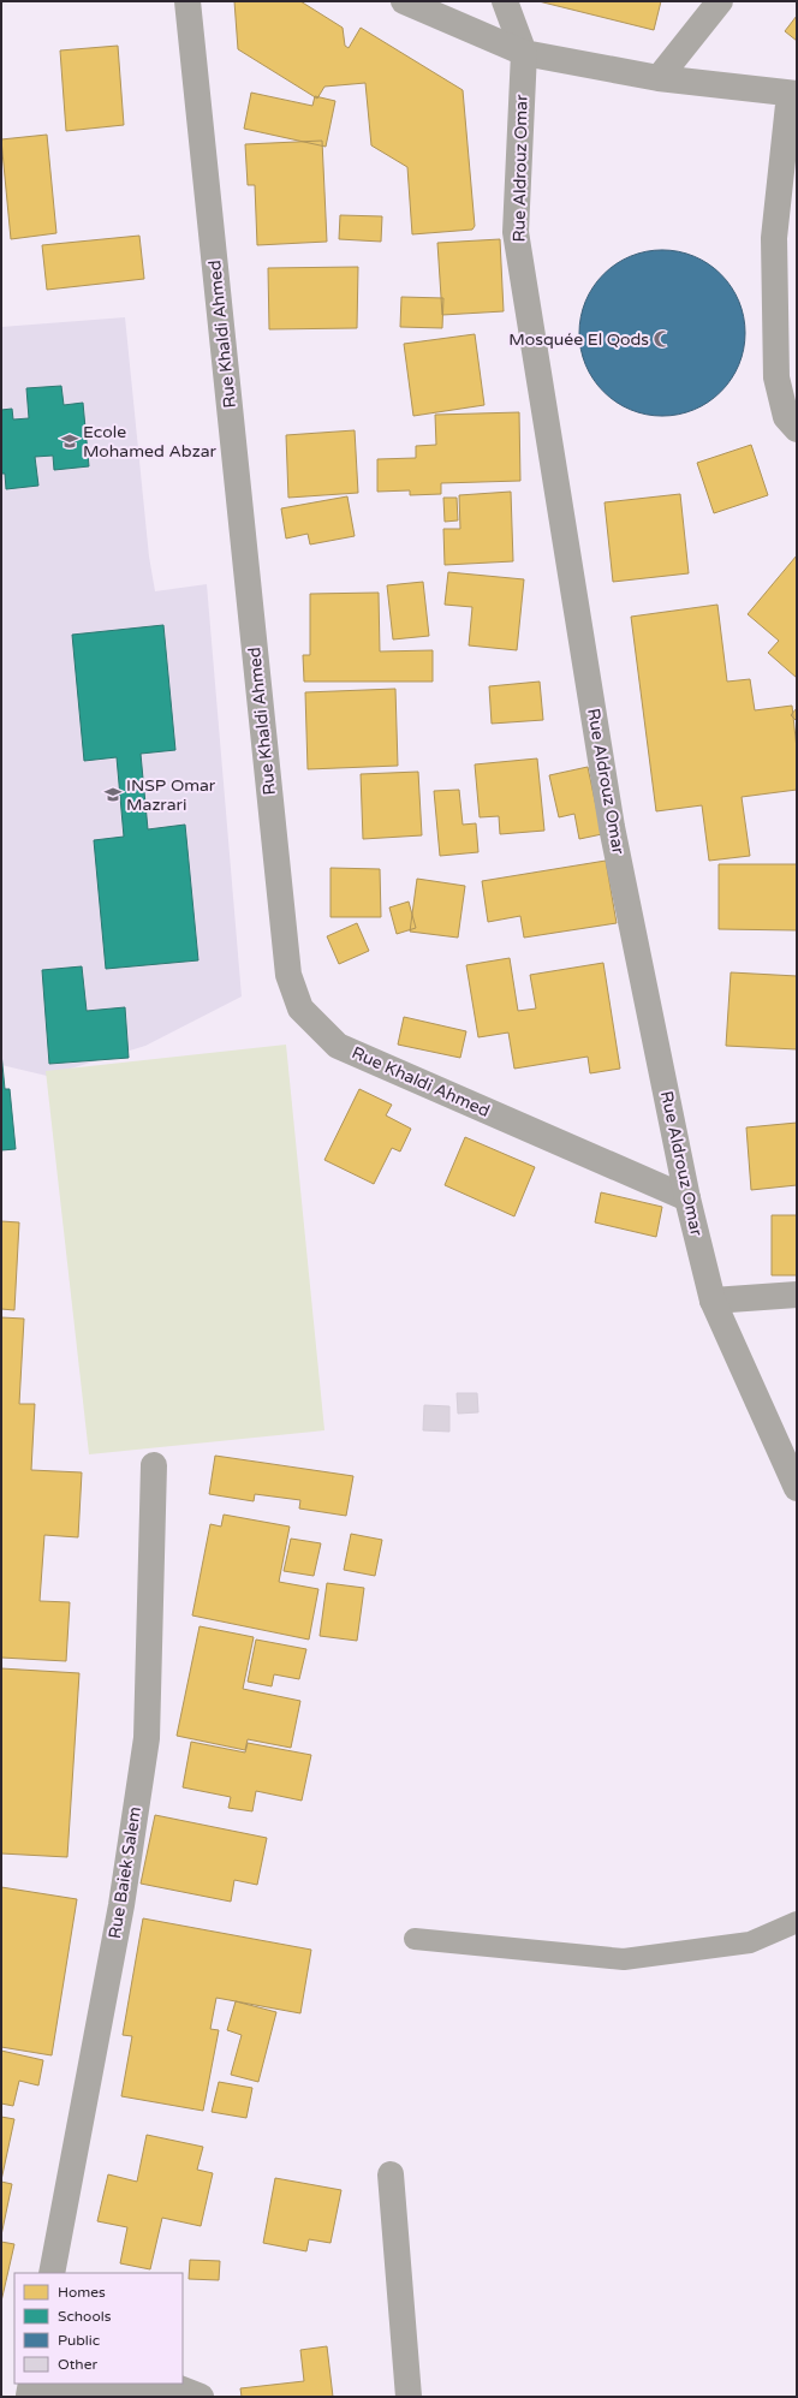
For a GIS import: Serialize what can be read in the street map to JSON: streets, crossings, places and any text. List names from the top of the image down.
{
  "streets": {
    "street": ["Rue Aldrouz Omar", "Rue Khaldi Ahmed", "Rue Baiek Salem"]
  },
  "crossings": [
    ["Rue Aldrouz Omar", "Rue Khaldi Ahmed"]
  ],
  "places": {
    "mosque": ["Mosquée El Qods"],
    "school or university": ["Ecole Mohamed Abzar", "INSP Omar Mazrari"]
  },
  "legend": [
    "Homes",
    "Schools",
    "Public",
    "Other"
  ]
}
